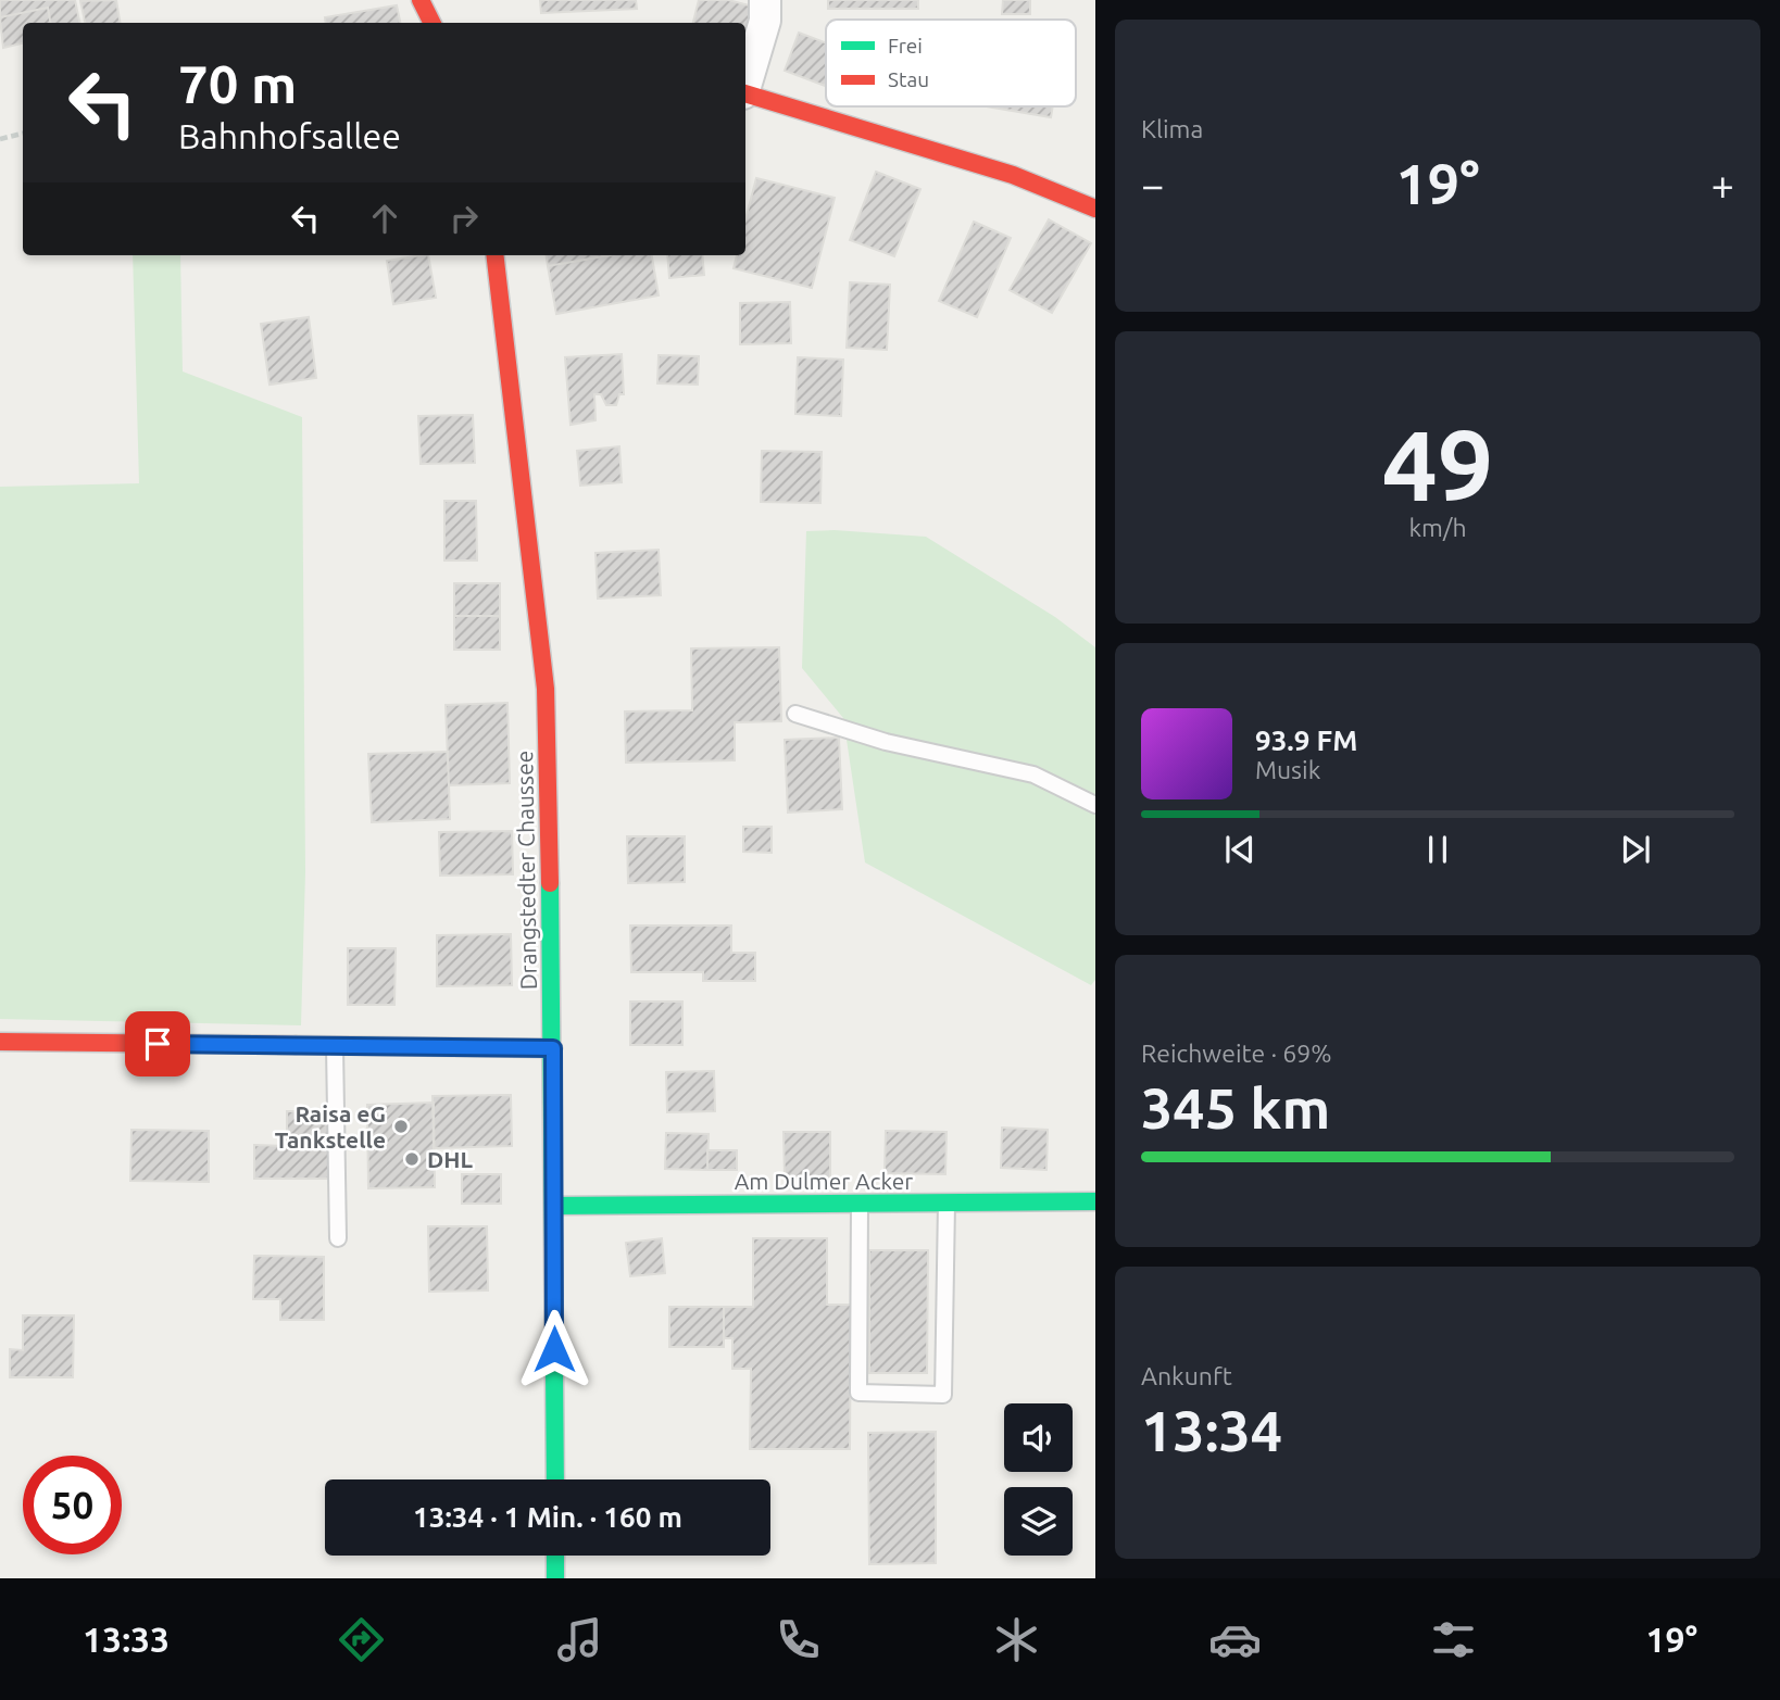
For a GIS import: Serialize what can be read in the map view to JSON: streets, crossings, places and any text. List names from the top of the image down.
{
  "streets": {
    "main road": ["Drangstedter Chaussee", "Am Dulmer Acker"]
  },
  "crossings": [
    ["Drangstedter Chaussee", "Am Dulmer Acker"]
  ],
  "places": ["Raisa eG Tankstelle", "DHL"],
  "legend": ["Frei", "Stau"],
  "page": {
    "tile": [
      "Klima",
      ["49", "km/h"],
      ["Reichweite · 69%", "345 km"],
      ["Ankunft", "13:34"]
    ],
    "turn": ["70 m", "Bahnhofsallee"],
    "heat": ["−", "19°", "+"],
    "song": ["93.9 FM", "Musik"],
    "limit": "50",
    "trip": "13:34 · 1 Min. · 160 m",
    "tabs": ["13:33", "19°"]
  }
}
